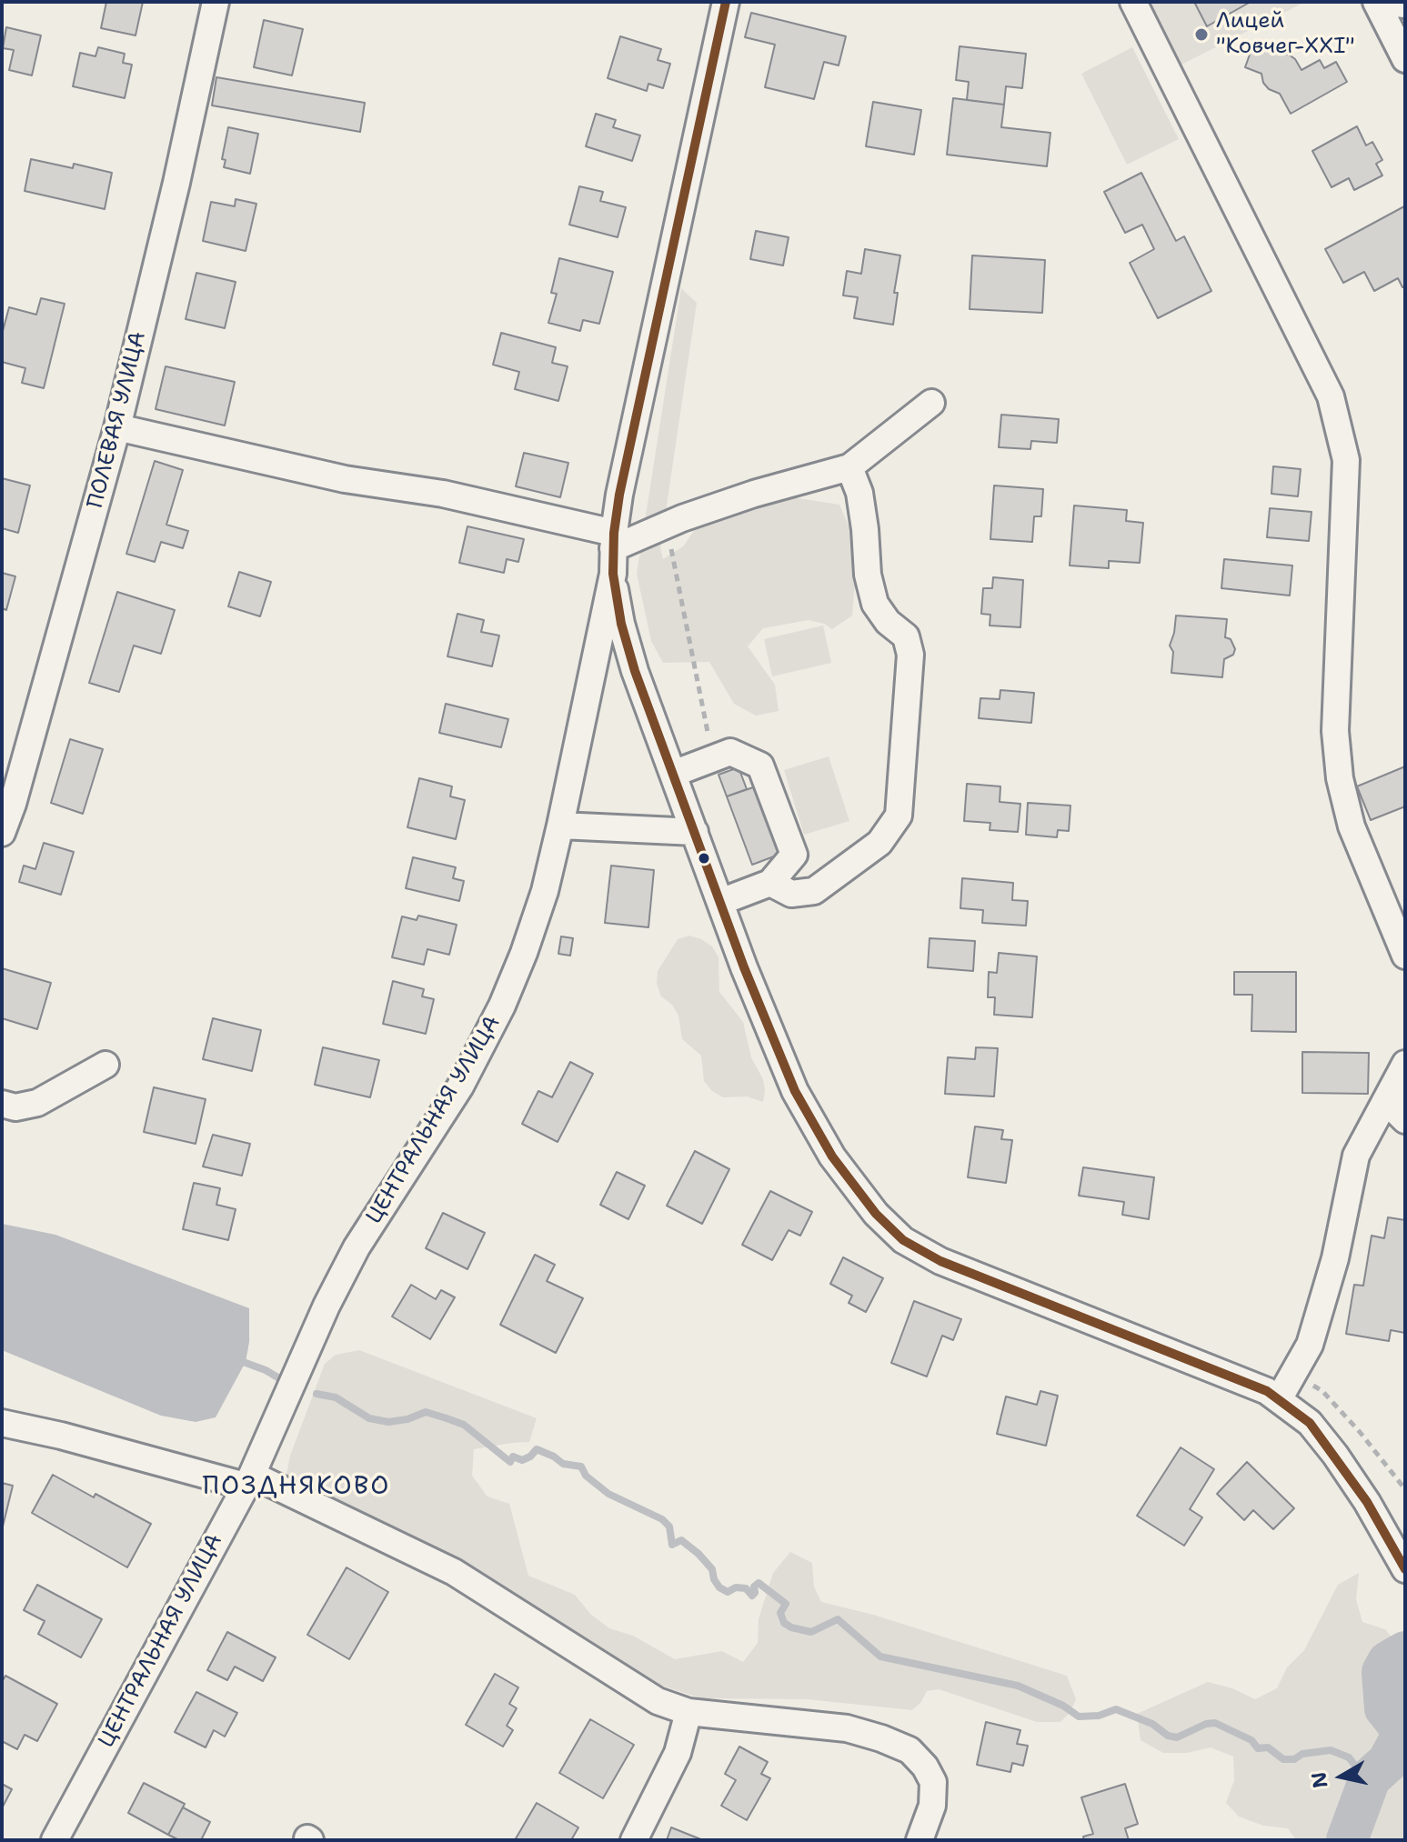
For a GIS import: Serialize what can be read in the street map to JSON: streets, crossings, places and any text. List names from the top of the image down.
{
  "streets": {
    "street": ["ПОЛЕВАЯ УЛИЦА", "ЦЕНТРАЛЬНАЯ УЛИЦА"]
  },
  "districts": ["ПОЗДНЯКОВО"],
  "places": ["Лицей \"Ковчег-XXI\""],
  "north": "left"
}
